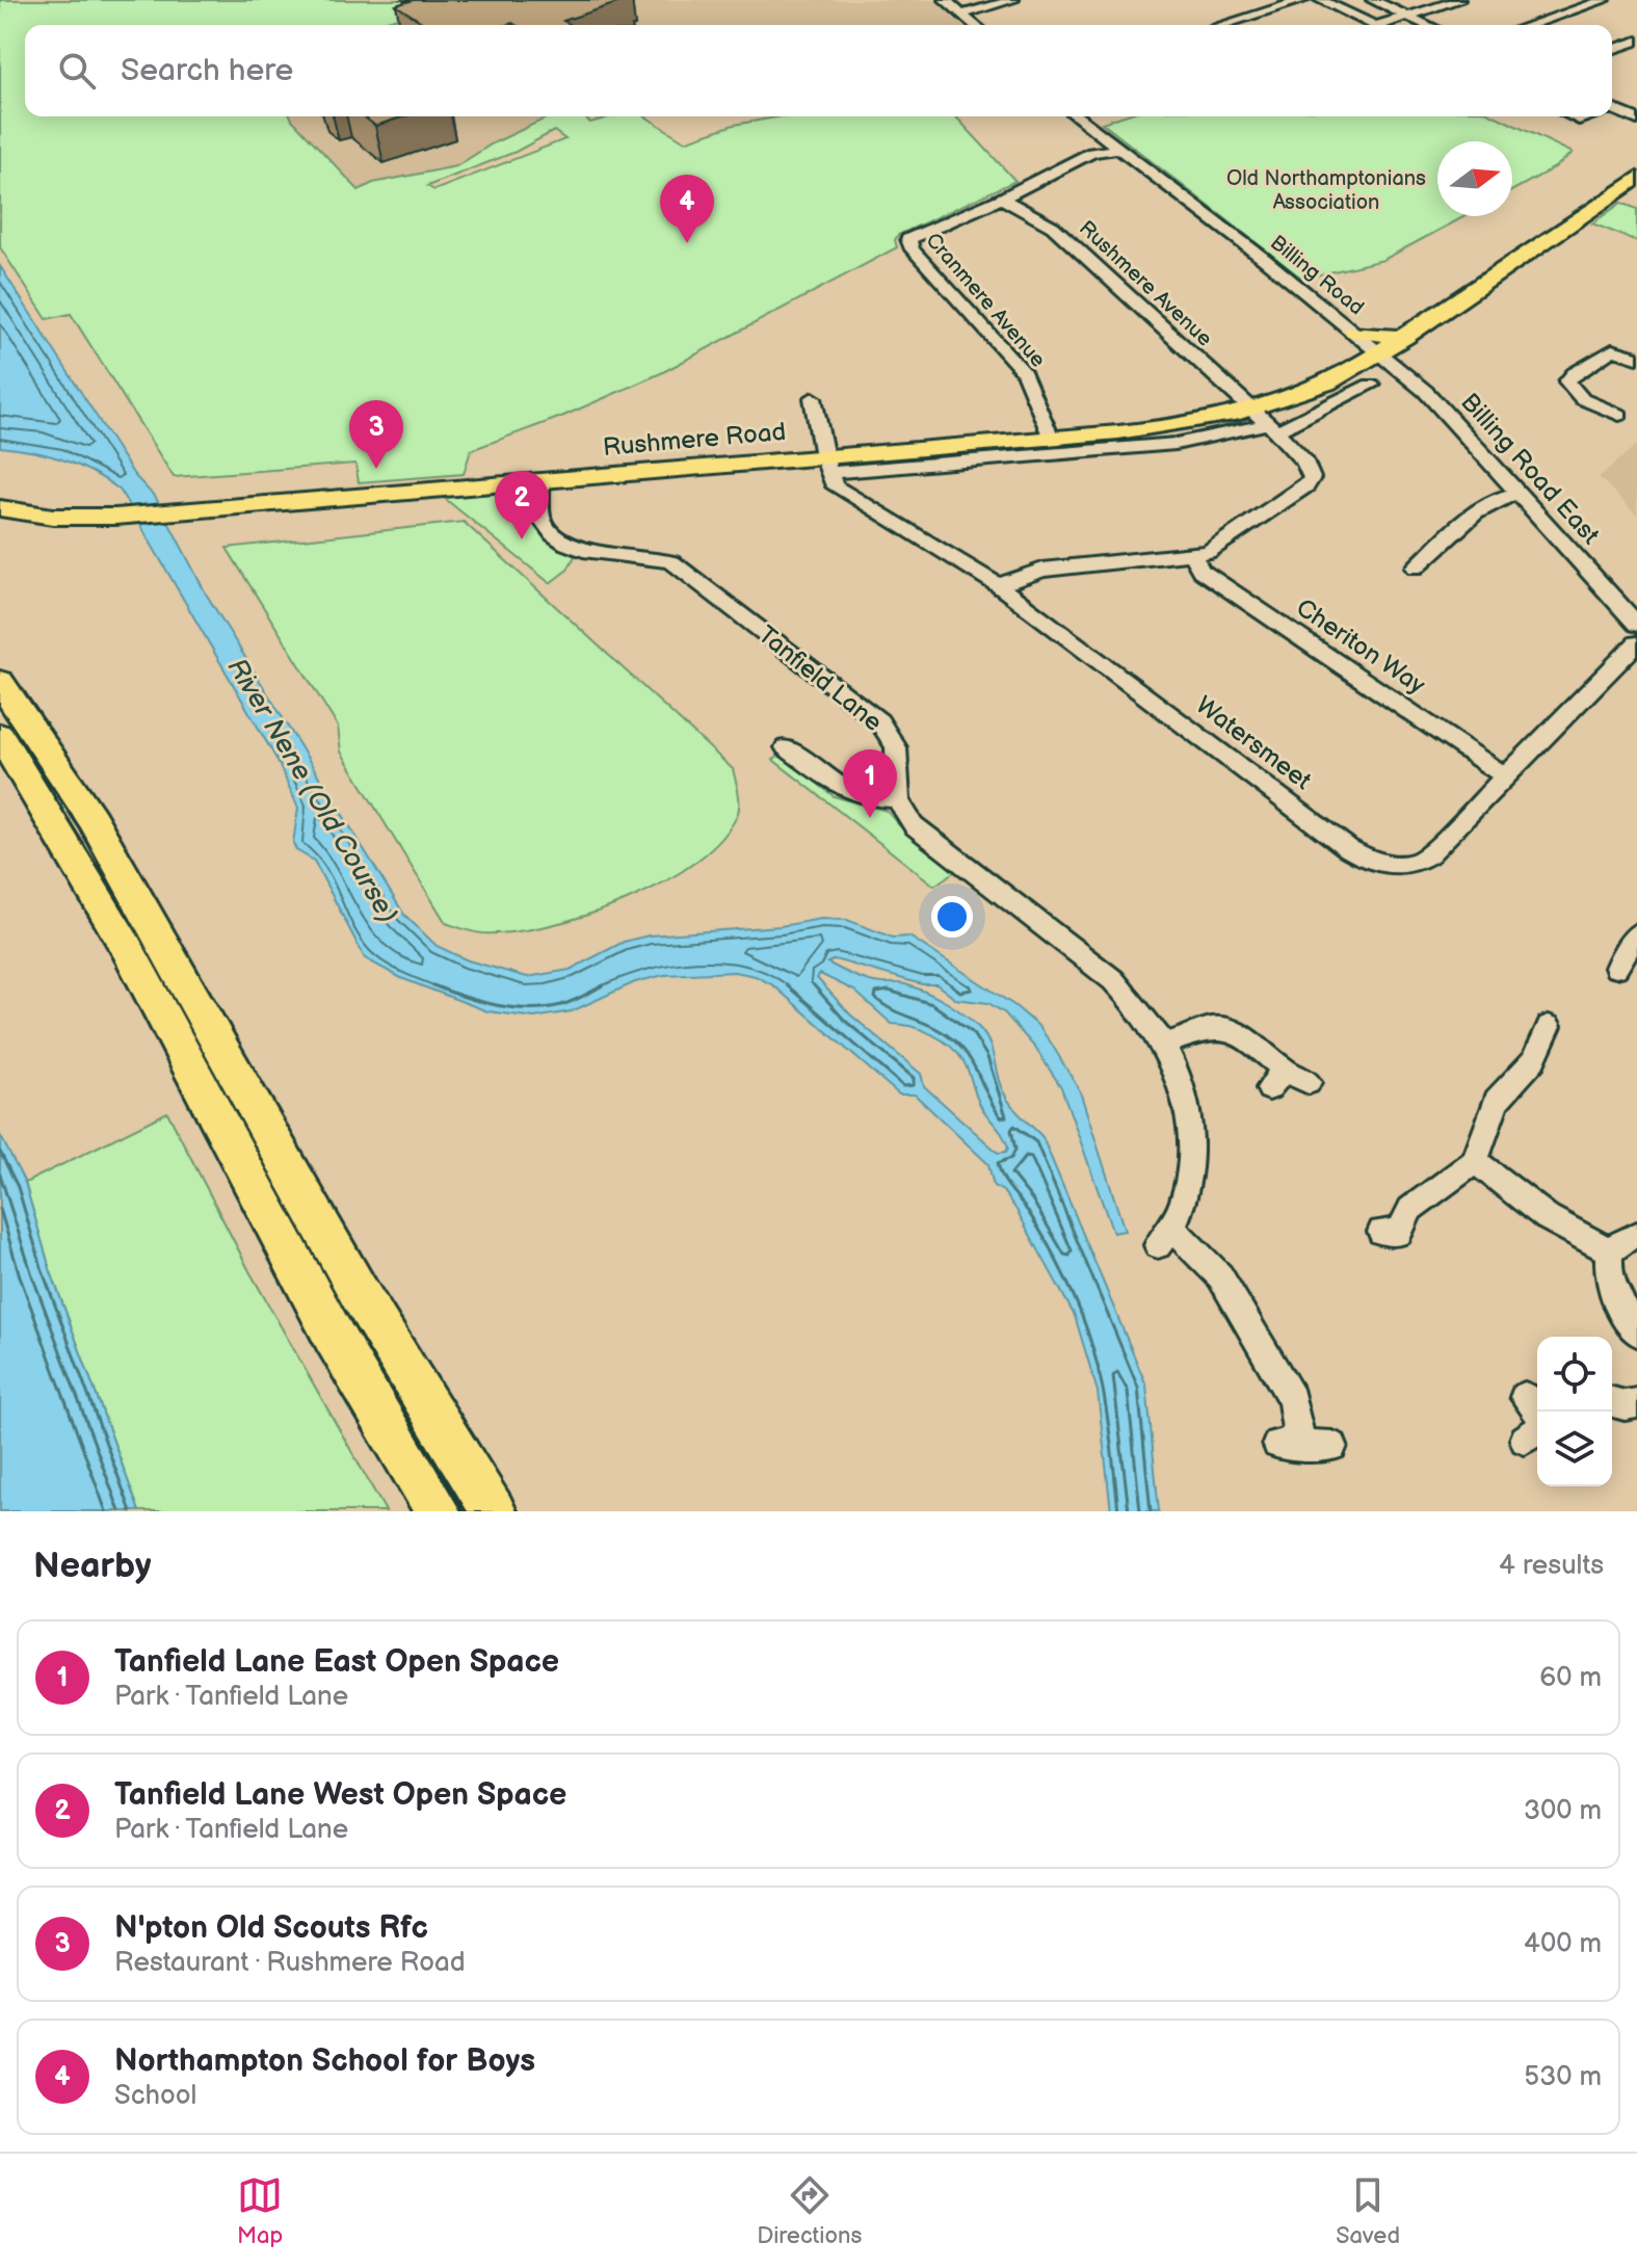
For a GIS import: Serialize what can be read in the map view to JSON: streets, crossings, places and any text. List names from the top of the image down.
{
  "streets": {
    "main road": ["Rushmere Road"],
    "street": [
      "Billing Road",
      "Rushmere Avenue",
      "Cranmere Avenue",
      "Billing Road East",
      "Cheriton Way",
      "Tanfield Lane",
      "Watersmeet"
    ]
  },
  "crossings": [
    ["Billing Road", "Rushmere Road"],
    ["Billing Road", "Billing Road East"],
    ["Rushmere Avenue", "Cranmere Avenue"],
    ["Rushmere Avenue", "Rushmere Road"],
    ["Rushmere Avenue", "Cheriton Way"],
    ["Cranmere Avenue", "Rushmere Road"],
    ["Rushmere Road", "Billing Road East"],
    ["Rushmere Road", "Tanfield Lane"],
    ["Rushmere Road", "Watersmeet"],
    ["Cheriton Way", "Watersmeet"]
  ],
  "water": ["River Nene (Old Course)"],
  "parks": ["Old Northamptonians Association"],
  "north": "right",
  "page": {
    "search": "Search here",
    "pins": [
      "4",
      "3",
      "2",
      "1"
    ],
    "heading": ["Nearby", "4 results"],
    "list": [
      {
        "mark": "1",
        "name": "Tanfield Lane East Open Space",
        "note": "Park · Tanfield Lane",
        "value": "60 m"
      },
      {
        "mark": "2",
        "name": "Tanfield Lane West Open Space",
        "note": "Park · Tanfield Lane",
        "value": "300 m"
      },
      {
        "mark": "3",
        "name": "N'pton Old Scouts Rfc",
        "note": "Restaurant · Rushmere Road",
        "value": "400 m"
      },
      {
        "mark": "4",
        "name": "Northampton School for Boys",
        "note": "School",
        "value": "530 m"
      }
    ],
    "nav": ["Map", "Directions", "Saved"]
  }
}
